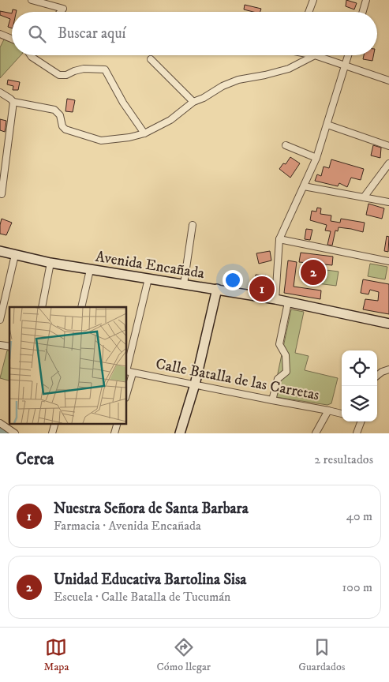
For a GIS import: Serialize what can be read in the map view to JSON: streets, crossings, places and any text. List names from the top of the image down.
{
  "streets": {
    "main road": ["Avenida Encañada"],
    "street": ["Calle Batalla de las Carretas"]
  },
  "page": {
    "search": "Buscar aquí",
    "pins": ["2", "1"],
    "heading": ["Cerca", "2 resultados"],
    "list": [
      {
        "mark": "1",
        "name": "Nuestra Señora de Santa Barbara",
        "note": "Farmacia · Avenida Encañada",
        "value": "40 m"
      },
      {
        "mark": "2",
        "name": "Unidad Educativa Bartolina Sisa",
        "note": "Escuela · Calle Batalla de Tucumán",
        "value": "100 m"
      }
    ],
    "nav": ["Mapa", "Cómo llegar", "Guardados"]
  }
}
